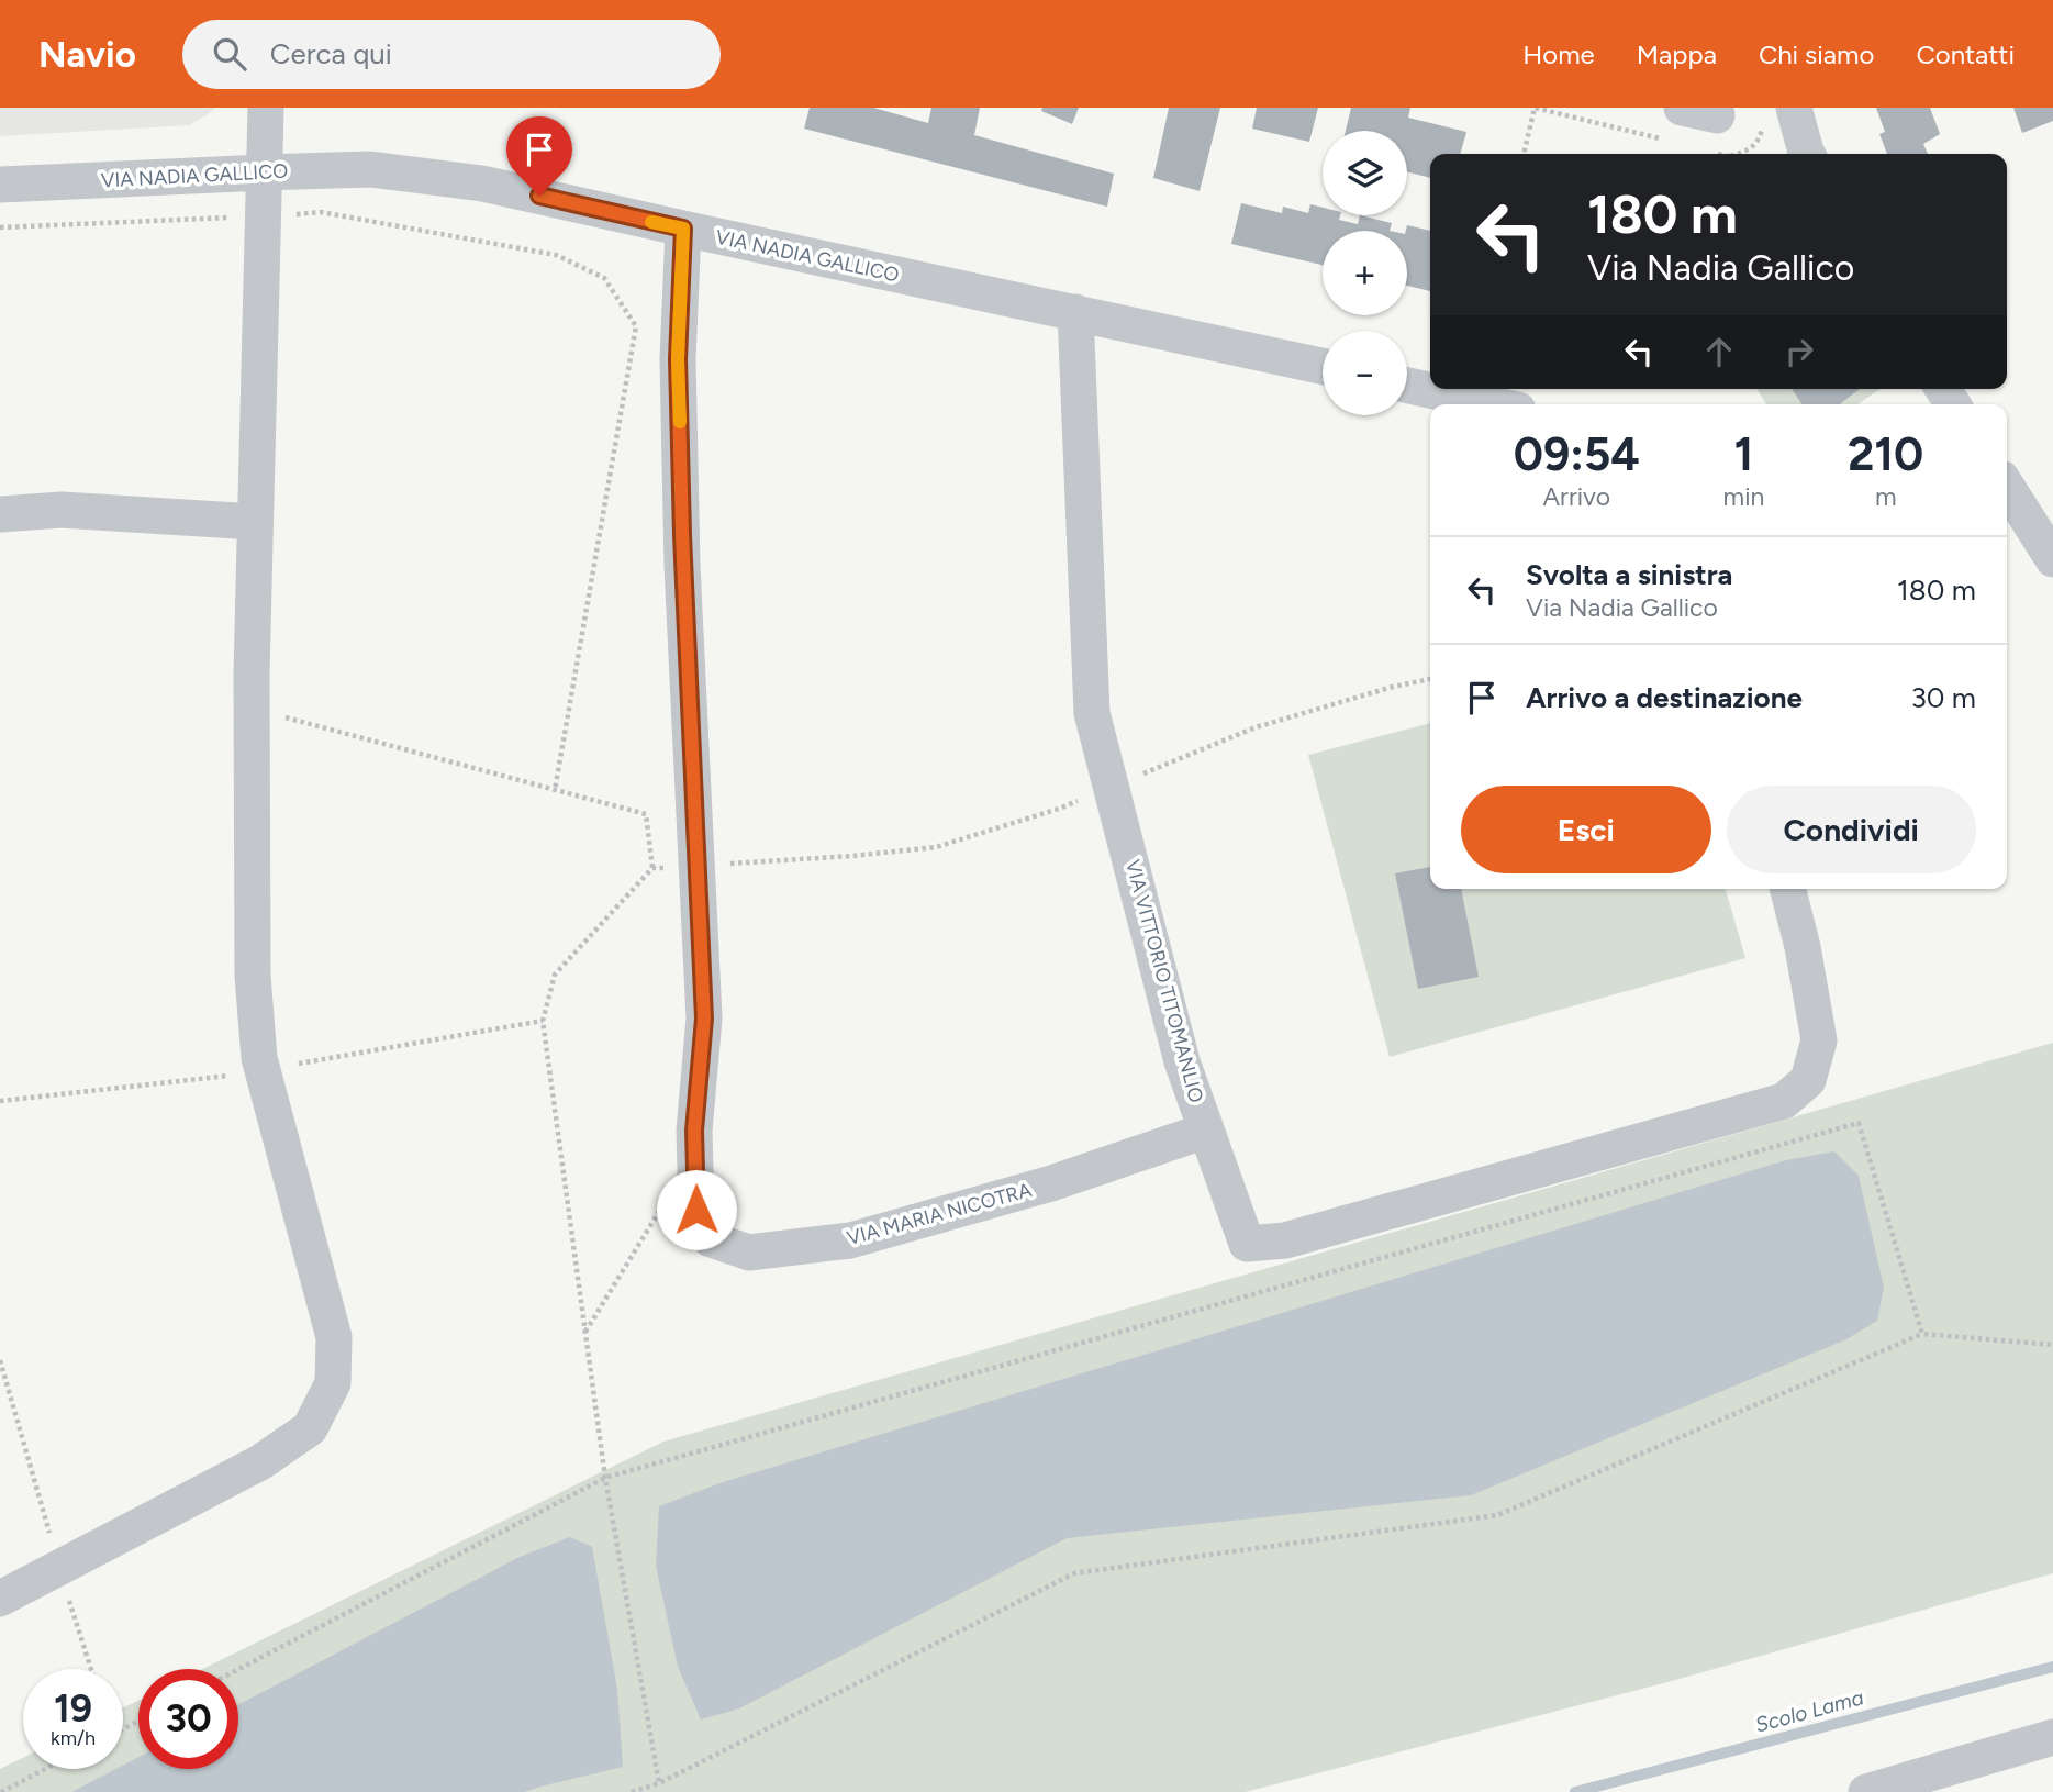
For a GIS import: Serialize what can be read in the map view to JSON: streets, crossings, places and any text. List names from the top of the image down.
{
  "streets": {
    "street": ["VIA NADIA GALLICO", "VIA VITTORIO TITOMANLIO", "VIA MARIA NICOTRA"]
  },
  "crossings": [
    ["VIA NADIA GALLICO", "VIA VITTORIO TITOMANLIO"],
    ["VIA NADIA GALLICO", "VIA MARIA NICOTRA"],
    ["VIA VITTORIO TITOMANLIO", "VIA MARIA NICOTRA"]
  ],
  "water": ["Scolo Lama"],
  "page": {
    "header": "Navio",
    "search": "Cerca qui",
    "nav": [
      "Home",
      "Mappa",
      "Chi siamo",
      "Contatti"
    ],
    "map_buttons": ["+", "−"],
    "turn": ["180 m", "Via Nadia Gallico"],
    "eta": [
      "09:54",
      "Arrivo",
      "1",
      "min",
      "210",
      "m"
    ],
    "list": [
      {
        "name": "Svolta a sinistra",
        "note": "Via Nadia Gallico",
        "value": "180 m"
      },
      {
        "name": "Arrivo a destinazione",
        "value": "30 m"
      }
    ],
    "buttons": ["Esci", "Condividi"],
    "speed": "19 km/h",
    "limit": "30"
  }
}
